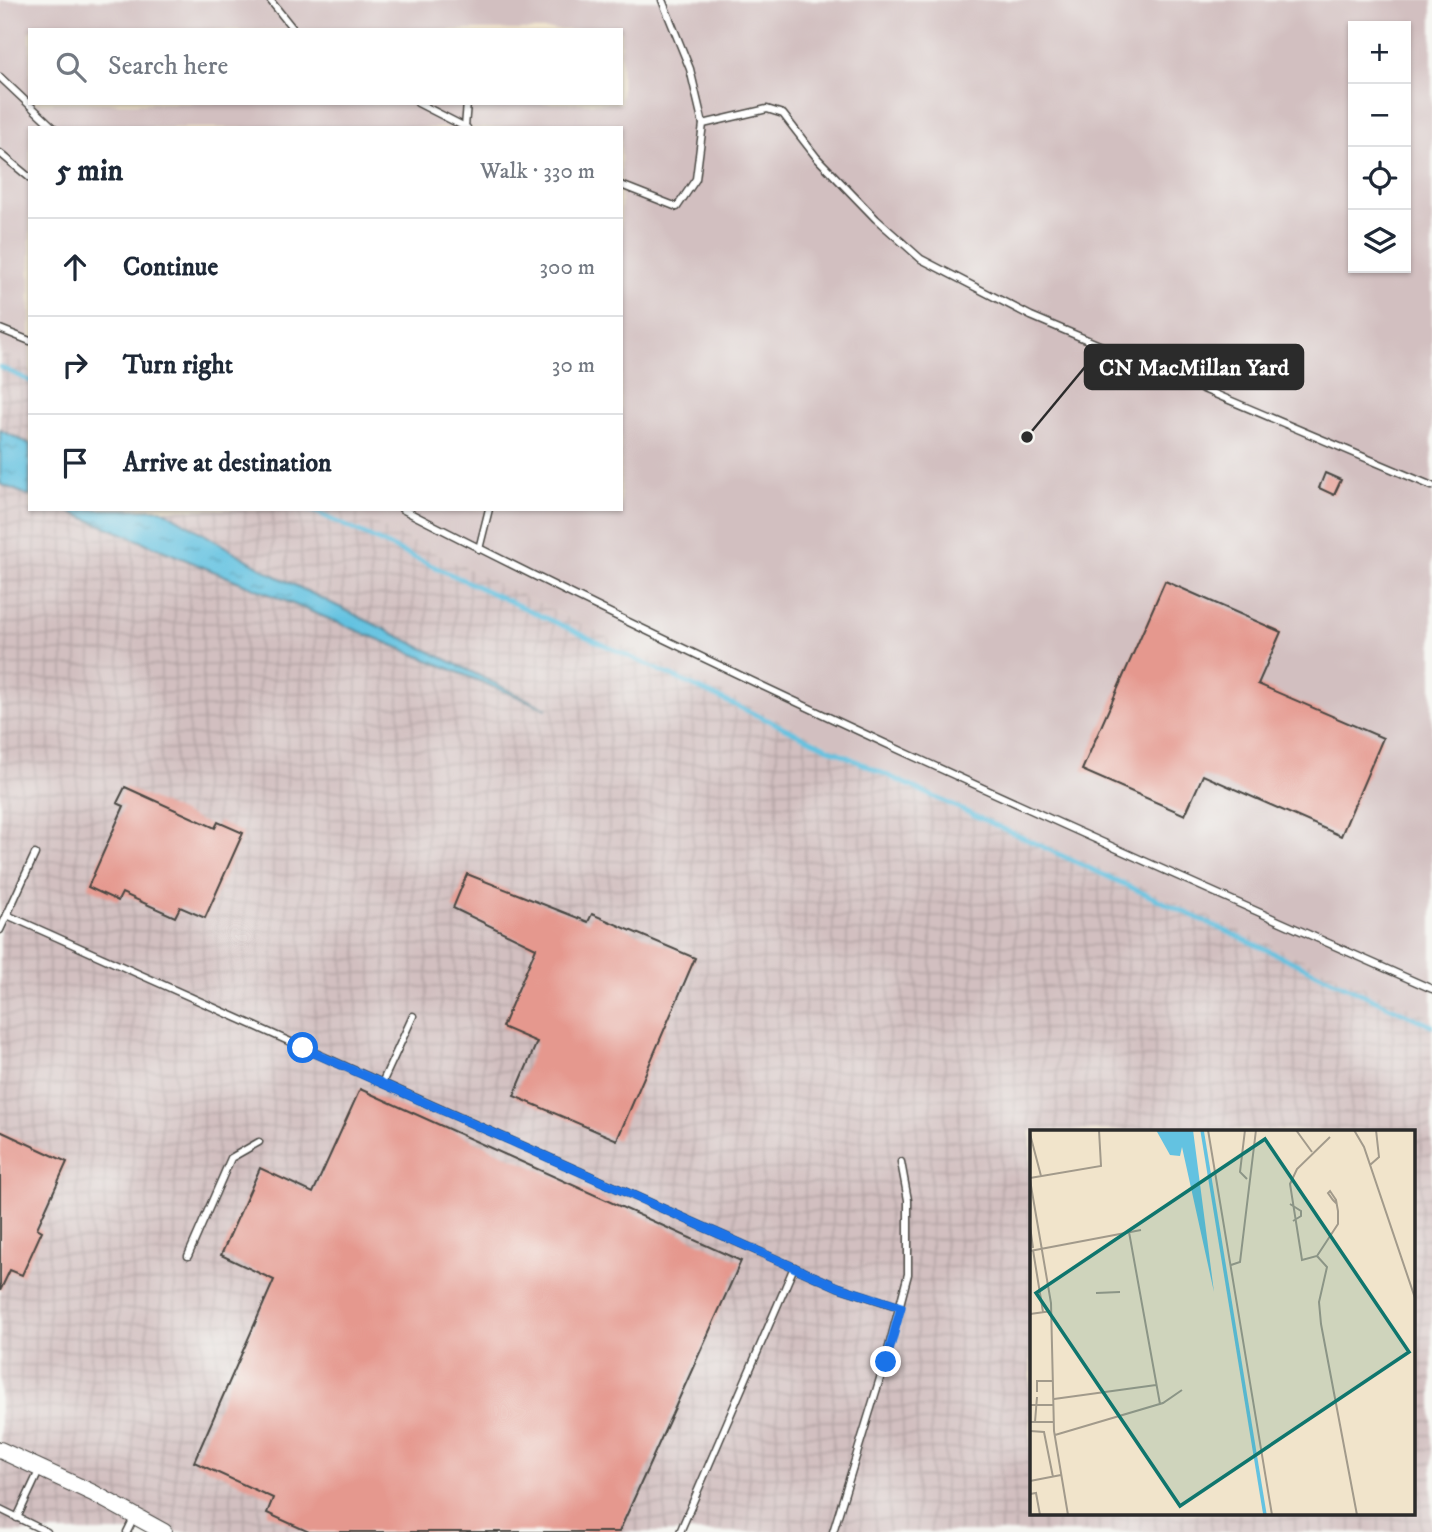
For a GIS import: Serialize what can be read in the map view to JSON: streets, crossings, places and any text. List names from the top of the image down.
{
  "places": ["CN MacMillan Yard"],
  "page": {
    "map_buttons": ["+", "−"],
    "search": "Search here",
    "heading": ["5 min", "Walk · 330 m"],
    "list": [
      ["Continue", "300 m"],
      ["Turn right", "30 m"],
      "Arrive at destination"
    ]
  }
}
